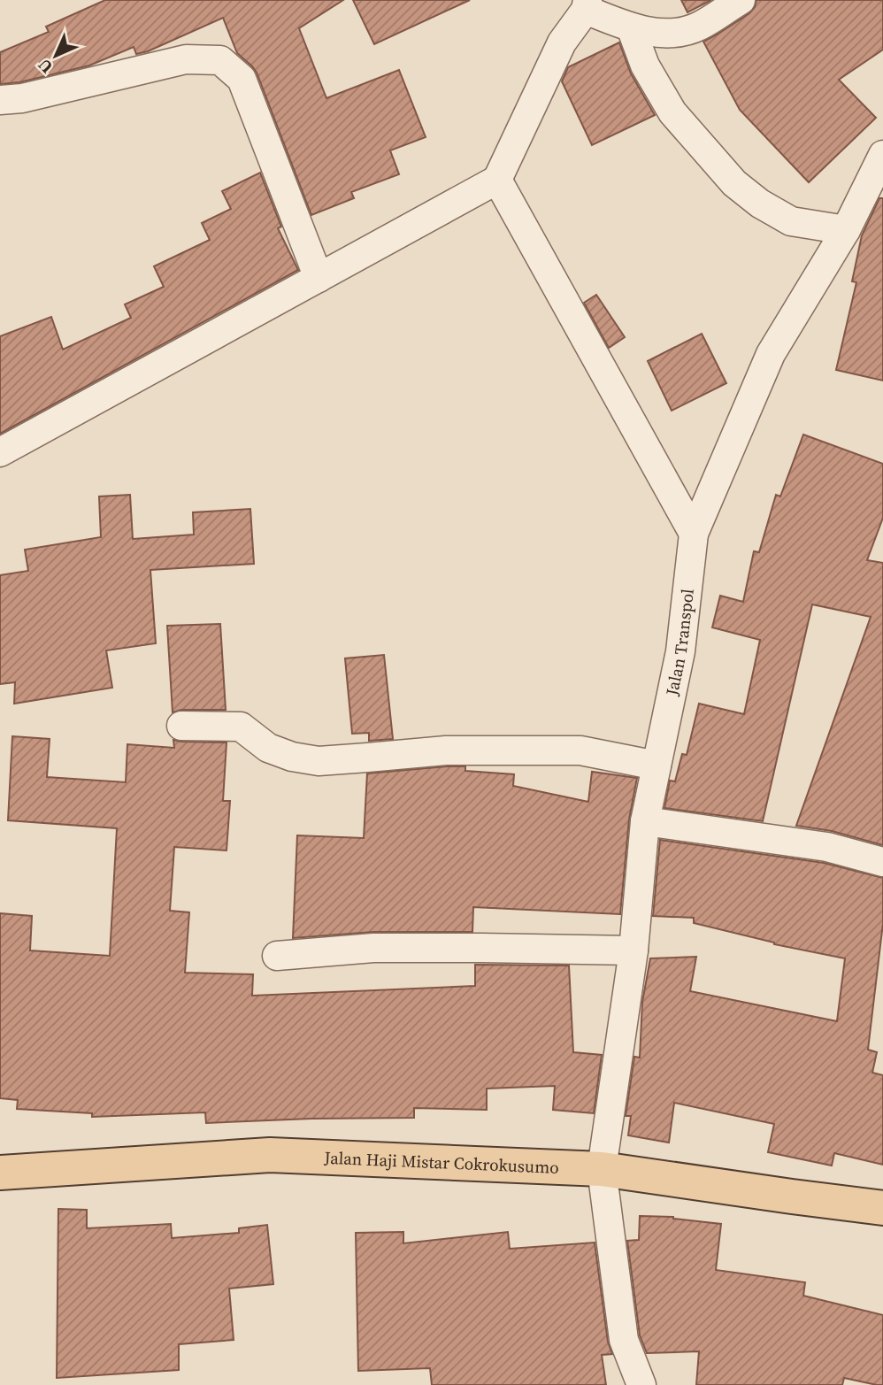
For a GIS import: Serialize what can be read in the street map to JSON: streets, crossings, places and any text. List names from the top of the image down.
{
  "streets": {
    "main road": ["Jalan Haji Mistar Cokrokusumo"],
    "street": ["Jalan Transpol"]
  },
  "crossings": [
    ["Jalan Transpol", "Jalan Haji Mistar Cokrokusumo"]
  ],
  "north": "bottom left"
}
